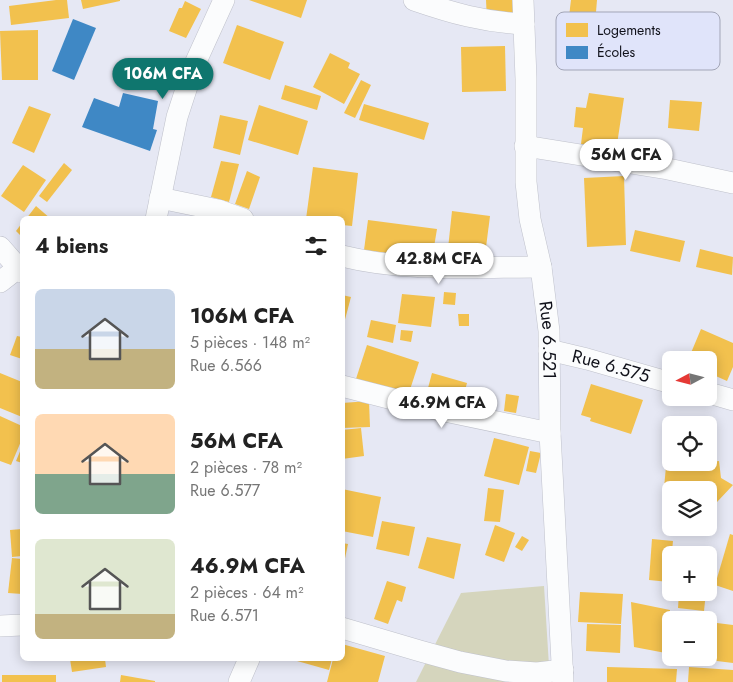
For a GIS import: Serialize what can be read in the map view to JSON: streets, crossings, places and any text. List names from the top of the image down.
{
  "streets": {
    "street": ["Rue 6.521", "Rue 6.575"]
  },
  "crossings": [
    ["Rue 6.521", "Rue 6.575"]
  ],
  "legend": ["Logements", "Écoles"],
  "north": "left",
  "page": {
    "price": [
      "106M CFA",
      "56M CFA",
      "42.8M CFA",
      "46.9M CFA"
    ],
    "heading": "4 biens",
    "list": [
      {
        "name": "106M CFA",
        "note": "5 pièces · 148 m² · Rue 6.566"
      },
      {
        "name": "56M CFA",
        "note": "2 pièces · 78 m² · Rue 6.577"
      },
      {
        "name": "46.9M CFA",
        "note": "2 pièces · 64 m² · Rue 6.571"
      }
    ],
    "map_buttons": ["+", "−"]
  }
}
